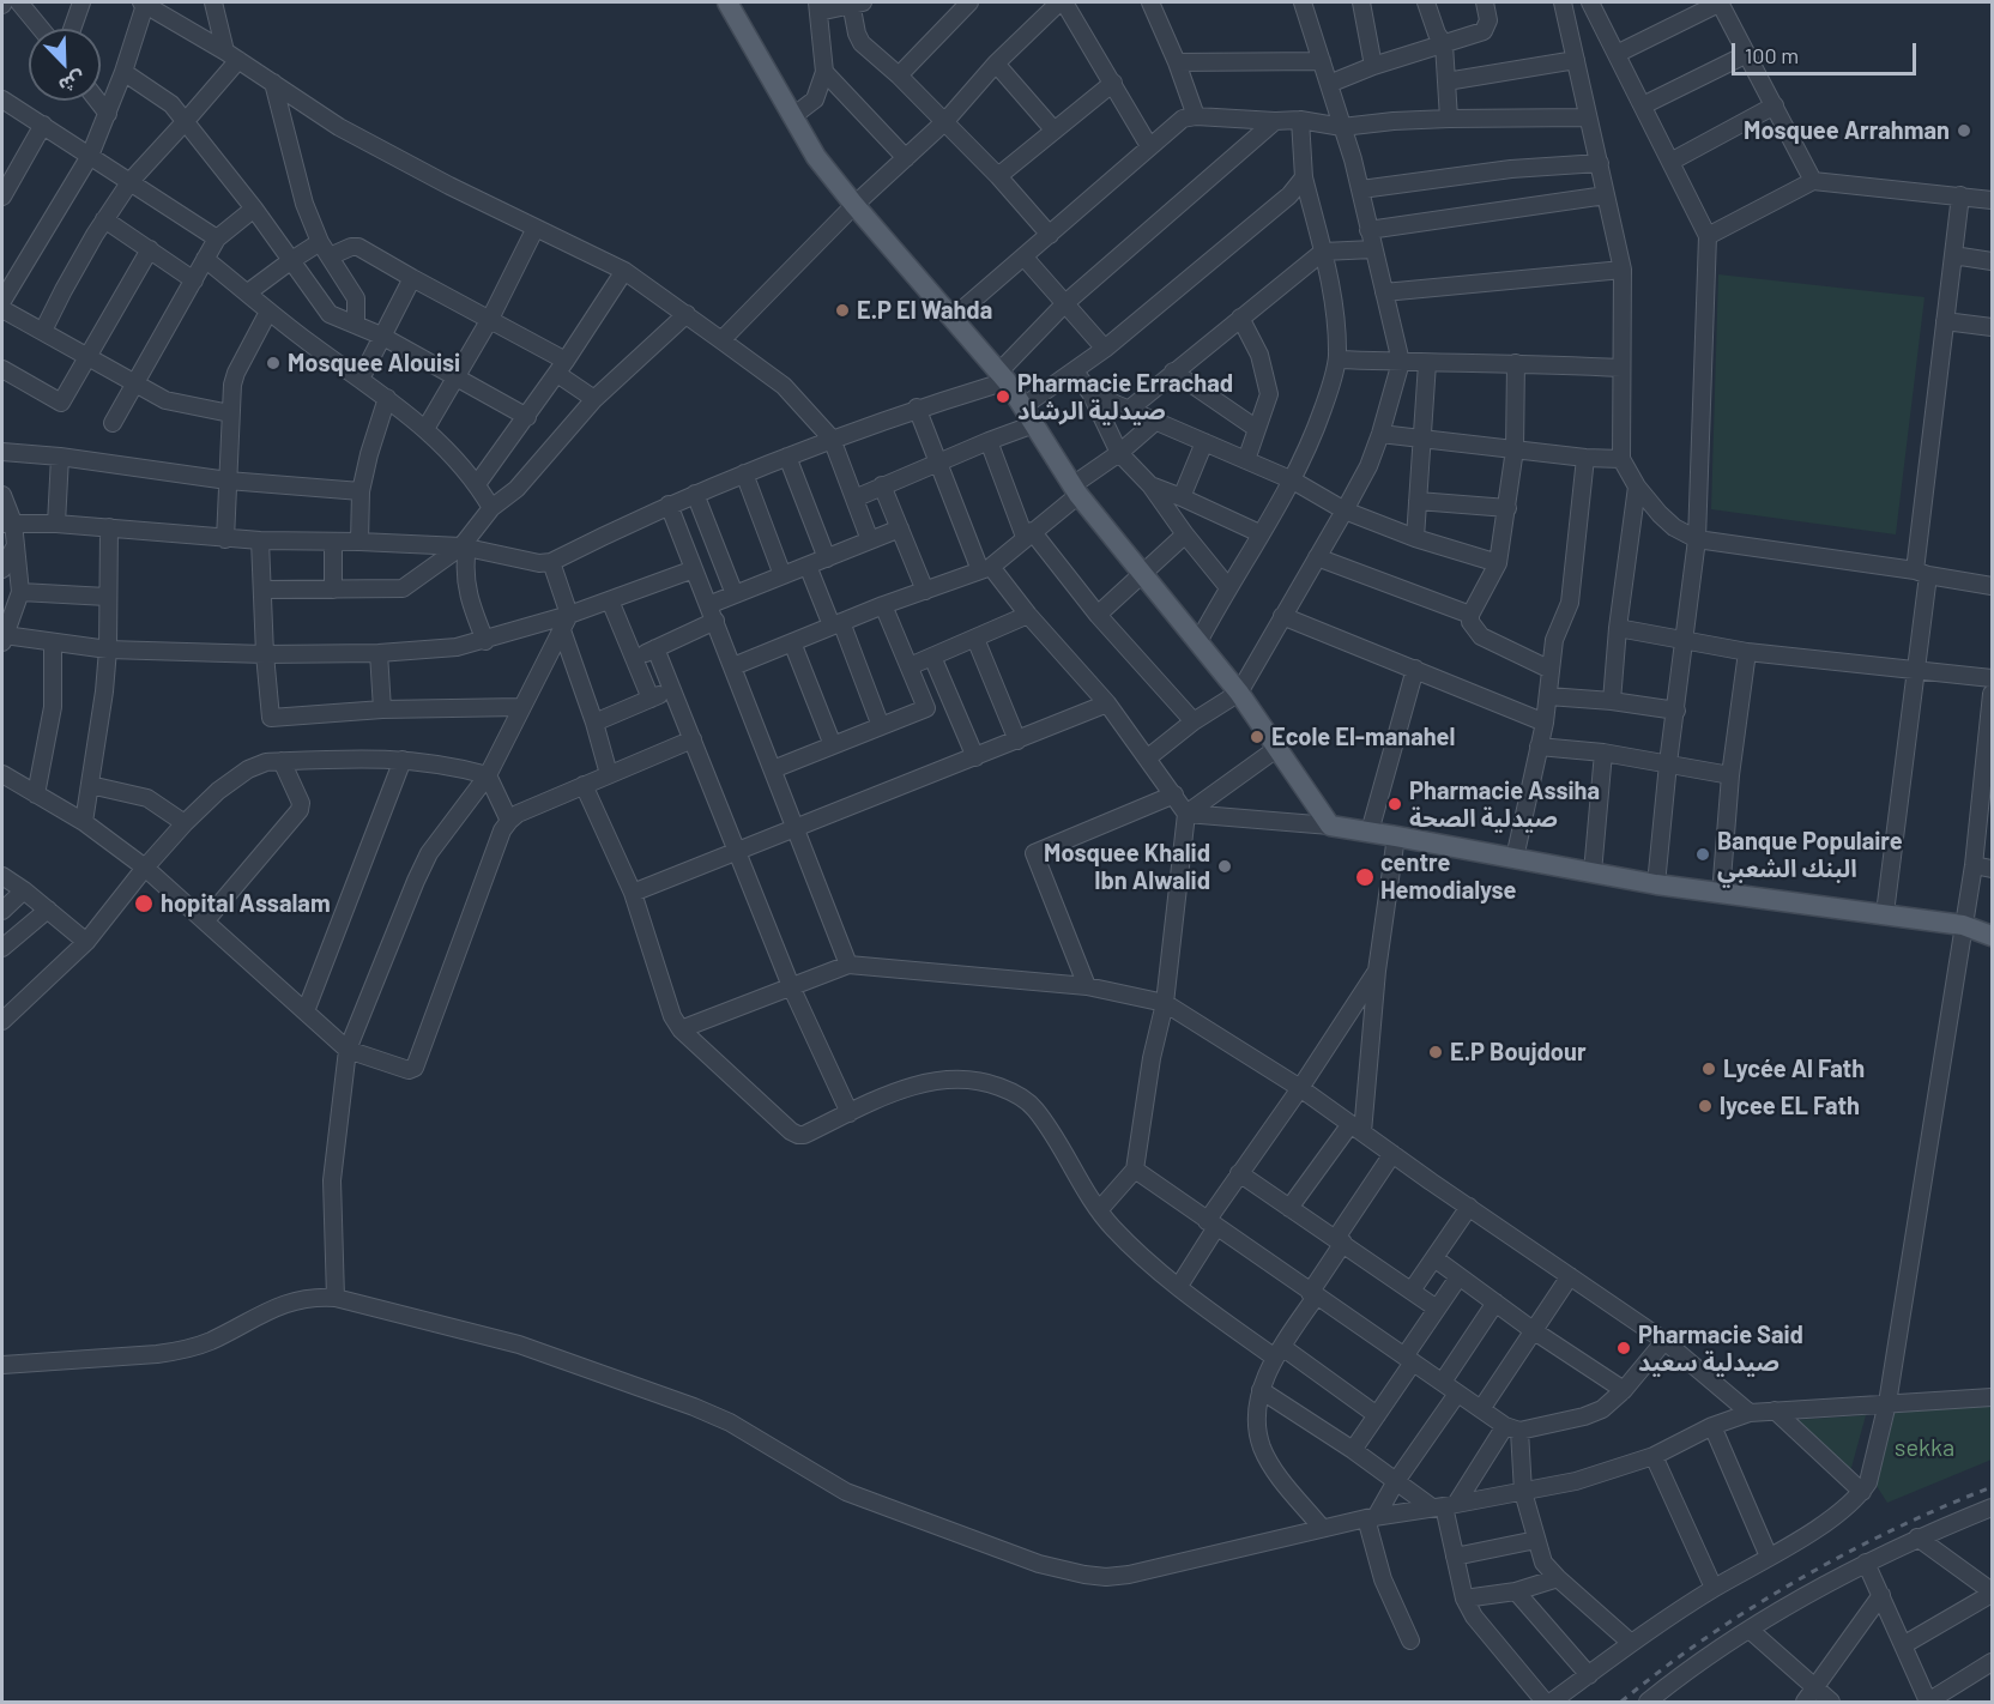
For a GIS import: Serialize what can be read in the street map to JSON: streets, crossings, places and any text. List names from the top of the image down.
{
  "parks": ["sekka"],
  "places": [
    "Mosquee Arrahman",
    "E.P El Wahda",
    "Mosquee Alouisi",
    "Pharmacie Errachad صيدلية الرشاد",
    "Ecole El-manahel",
    "Pharmacie Assiha صيدلية الصحة",
    "Banque Populaire البنك الشعبي",
    "Mosquee Khalid Ibn Alwalid",
    "centre Hemodialyse",
    "hopital Assalam",
    "E.P Boujdour",
    "Lycée Al Fath",
    "lycee EL Fath",
    "Pharmacie Said صيدلية سعيد"
  ],
  "scale_bar": "100 m",
  "north": "bottom right"
}
